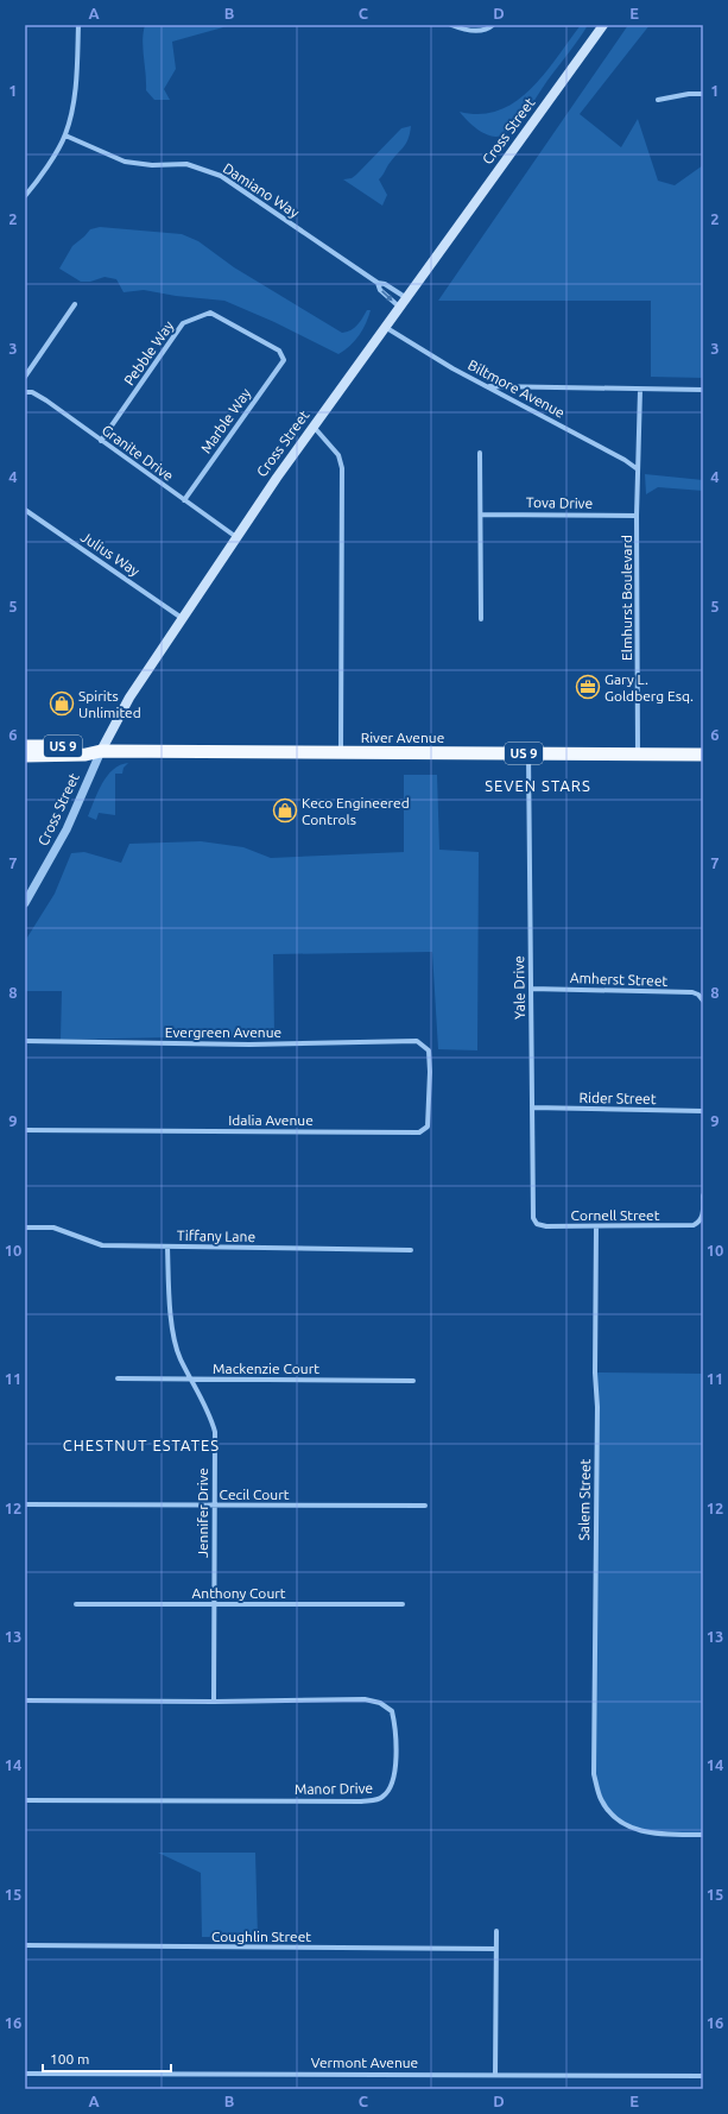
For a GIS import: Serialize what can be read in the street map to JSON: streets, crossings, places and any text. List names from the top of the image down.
{
  "streets": {
    "highway": ["River Avenue", "US 9"],
    "main road": ["Cross Street"],
    "street": [
      "Damiano Way",
      "Pebble Way",
      "Biltmore Avenue",
      "Marble Way",
      "Granite Drive",
      "Tova Drive",
      "Julius Way",
      "Elmhurst Boulevard",
      "Amherst Street",
      "Yale Drive",
      "Evergreen Avenue",
      "Rider Street",
      "Idalia Avenue",
      "Cornell Street",
      "Tiffany Lane",
      "Mackenzie Court",
      "Cecil Court",
      "Salem Street",
      "Jennifer Drive",
      "Anthony Court",
      "Manor Drive",
      "Coughlin Street",
      "Vermont Avenue"
    ]
  },
  "crossings": [
    ["Cross Street", "Damiano Way"],
    ["Cross Street", "Biltmore Avenue"],
    ["Cross Street", "Granite Drive"],
    ["Cross Street", "Julius Way"],
    ["Cross Street", "River Avenue"],
    ["Pebble Way", "Marble Way"],
    ["Pebble Way", "Granite Drive"],
    ["Biltmore Avenue", "Elmhurst Boulevard"],
    ["Marble Way", "Granite Drive"],
    ["Tova Drive", "Elmhurst Boulevard"],
    ["Elmhurst Boulevard", "River Avenue"],
    ["River Avenue", "Yale Drive"],
    ["Amherst Street", "Yale Drive"],
    ["Yale Drive", "Rider Street"],
    ["Yale Drive", "Cornell Street"],
    ["Evergreen Avenue", "Idalia Avenue"],
    ["Cornell Street", "Salem Street"],
    ["Tiffany Lane", "Jennifer Drive"],
    ["Mackenzie Court", "Jennifer Drive"],
    ["Cecil Court", "Jennifer Drive"],
    ["Jennifer Drive", "Anthony Court"],
    ["Jennifer Drive", "Manor Drive"]
  ],
  "districts": ["SEVEN STARS", "CHESTNUT ESTATES"],
  "places": {
    "office": ["Gary L. Goldberg Esq."],
    "shop": ["Spirits Unlimited", "Keco Engineered Controls"]
  },
  "scale_bar": "100 m",
  "grid": {
    "columns": [
      "A",
      "B",
      "C",
      "D",
      "E"
    ],
    "rows": [
      "1",
      "2",
      "3",
      "4",
      "5",
      "6",
      "7",
      "8",
      "9",
      "10",
      "11",
      "12",
      "13",
      "14",
      "15",
      "16"
    ]
  }
}
